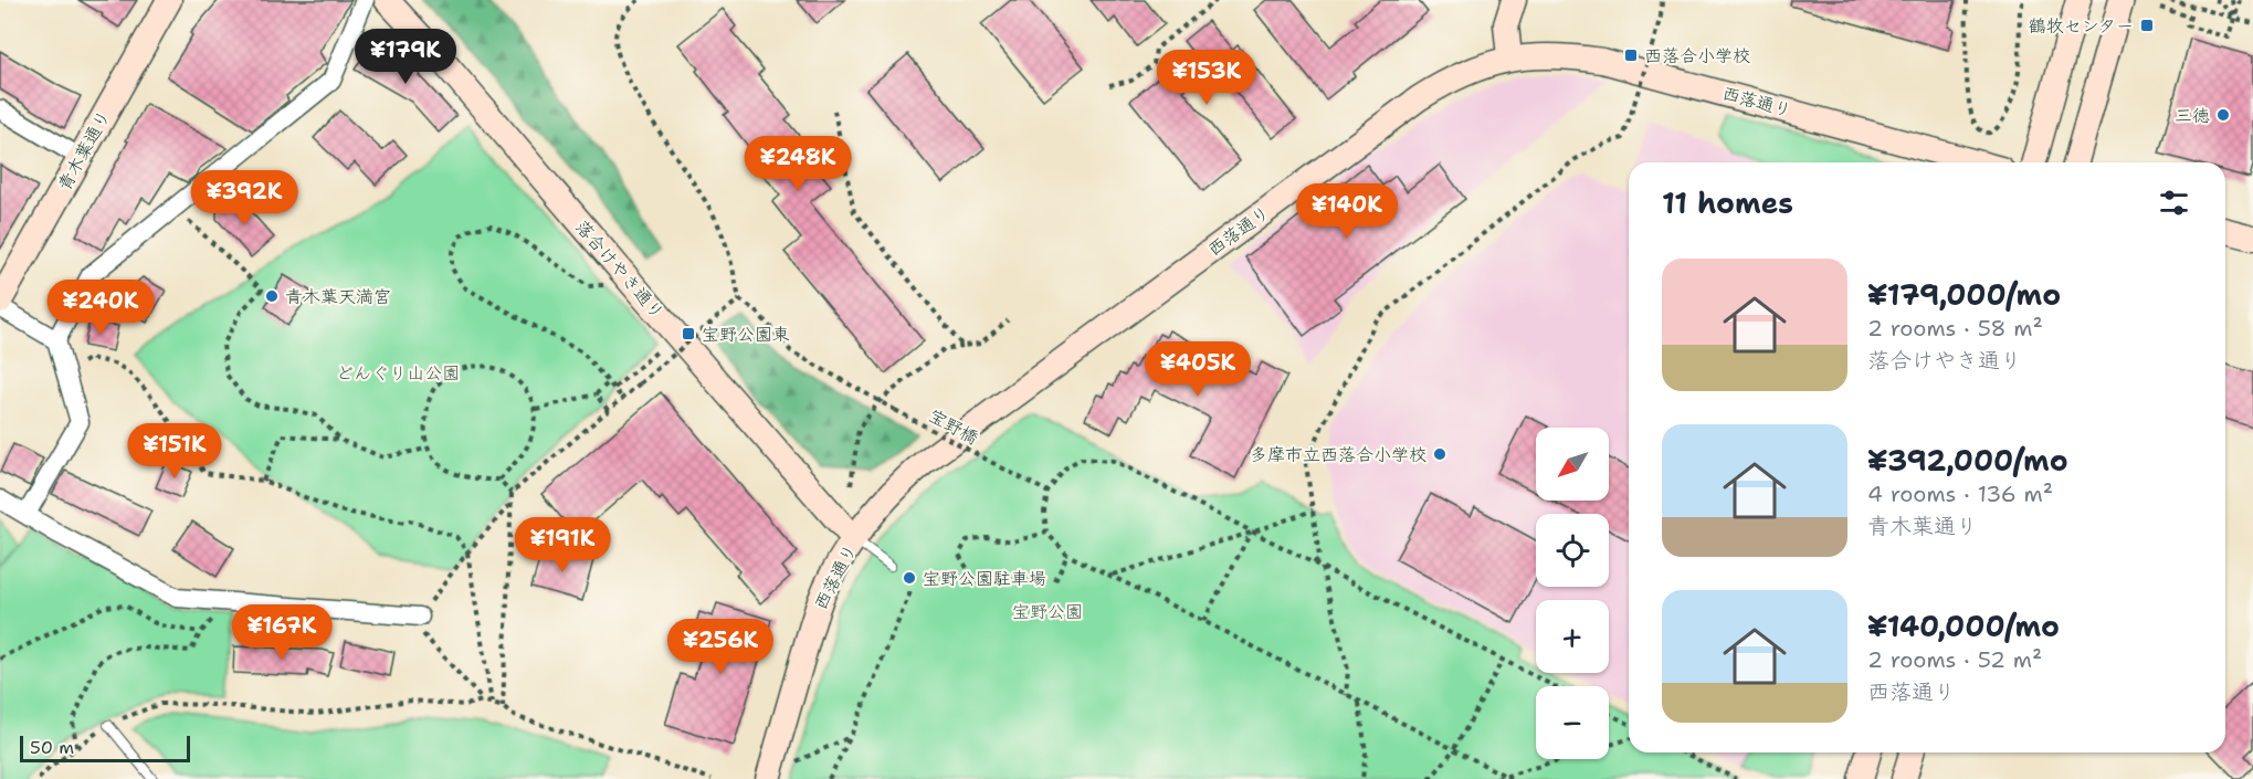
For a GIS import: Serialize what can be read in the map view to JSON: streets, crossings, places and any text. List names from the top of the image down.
{
  "streets": {
    "street": ["西落通り", "青木葉通り", "落合けやき通り"],
    "path": ["宝野橋"]
  },
  "crossings": [
    ["西落通り", "落合けやき通り"]
  ],
  "parks": ["どんぐり山公園", "宝野公園"],
  "places": {
    "transit": ["鶴牧センター", "西落合小学校", "宝野公園東"],
    "other": [
      "三徳",
      "青木葉天満宮",
      "多摩市立西落合小学校",
      "宝野公園駐車場"
    ]
  },
  "scale_bar": "50 m",
  "north": "bottom left",
  "page": {
    "price": [
      "¥179K",
      "¥153K",
      "¥248K",
      "¥392K",
      "¥140K",
      "¥240K",
      "¥405K",
      "¥151K",
      "¥191K",
      "¥167K",
      "¥256K"
    ],
    "heading": "11 homes",
    "list": [
      {
        "name": "¥179,000/mo",
        "note": "2 rooms · 58 m² · 落合けやき通り"
      },
      {
        "name": "¥392,000/mo",
        "note": "4 rooms · 136 m² · 青木葉通り"
      },
      {
        "name": "¥140,000/mo",
        "note": "2 rooms · 52 m² · 西落通り"
      }
    ],
    "map_buttons": ["+", "−"],
    "scale": "50 m"
  }
}
